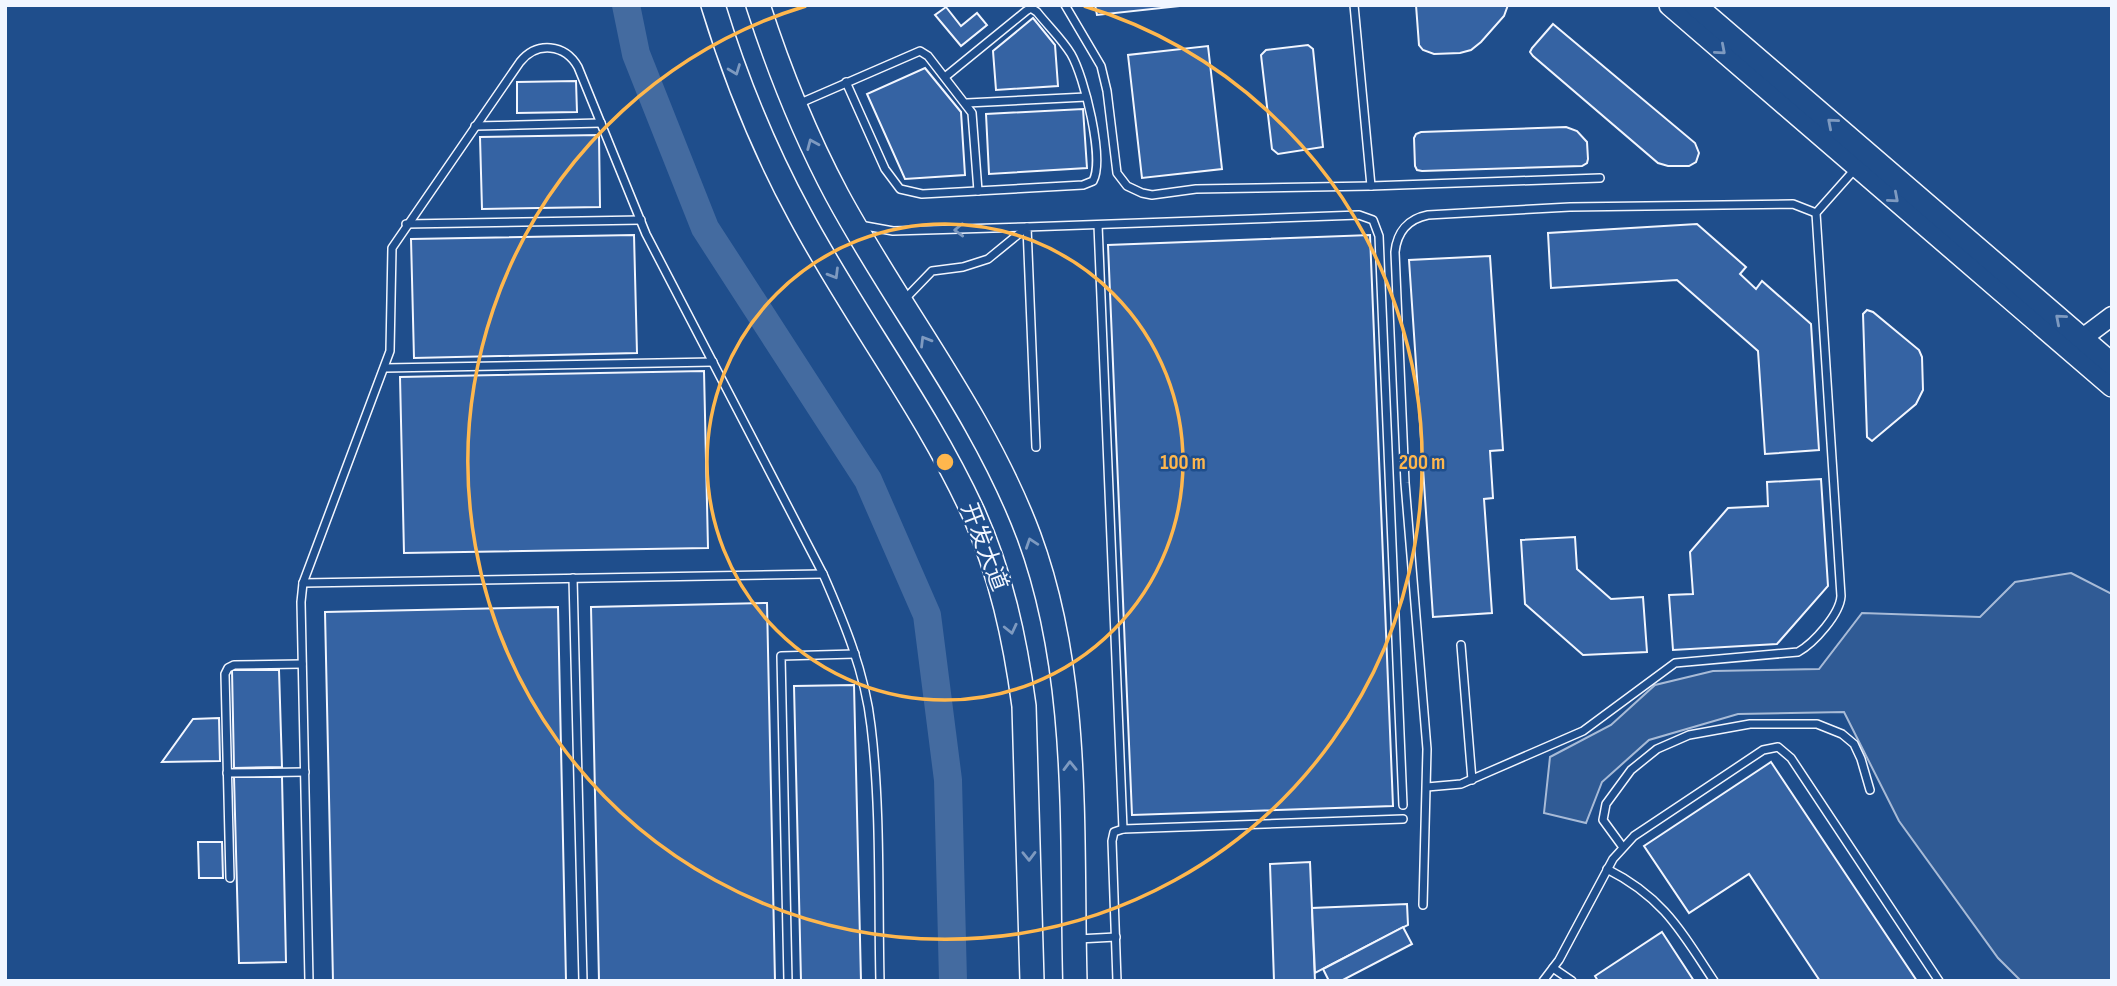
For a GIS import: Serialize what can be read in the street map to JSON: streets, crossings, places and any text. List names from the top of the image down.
{
  "streets": {
    "main road": ["开发大道"]
  },
  "rings": ["100 m", "200 m"]
}
